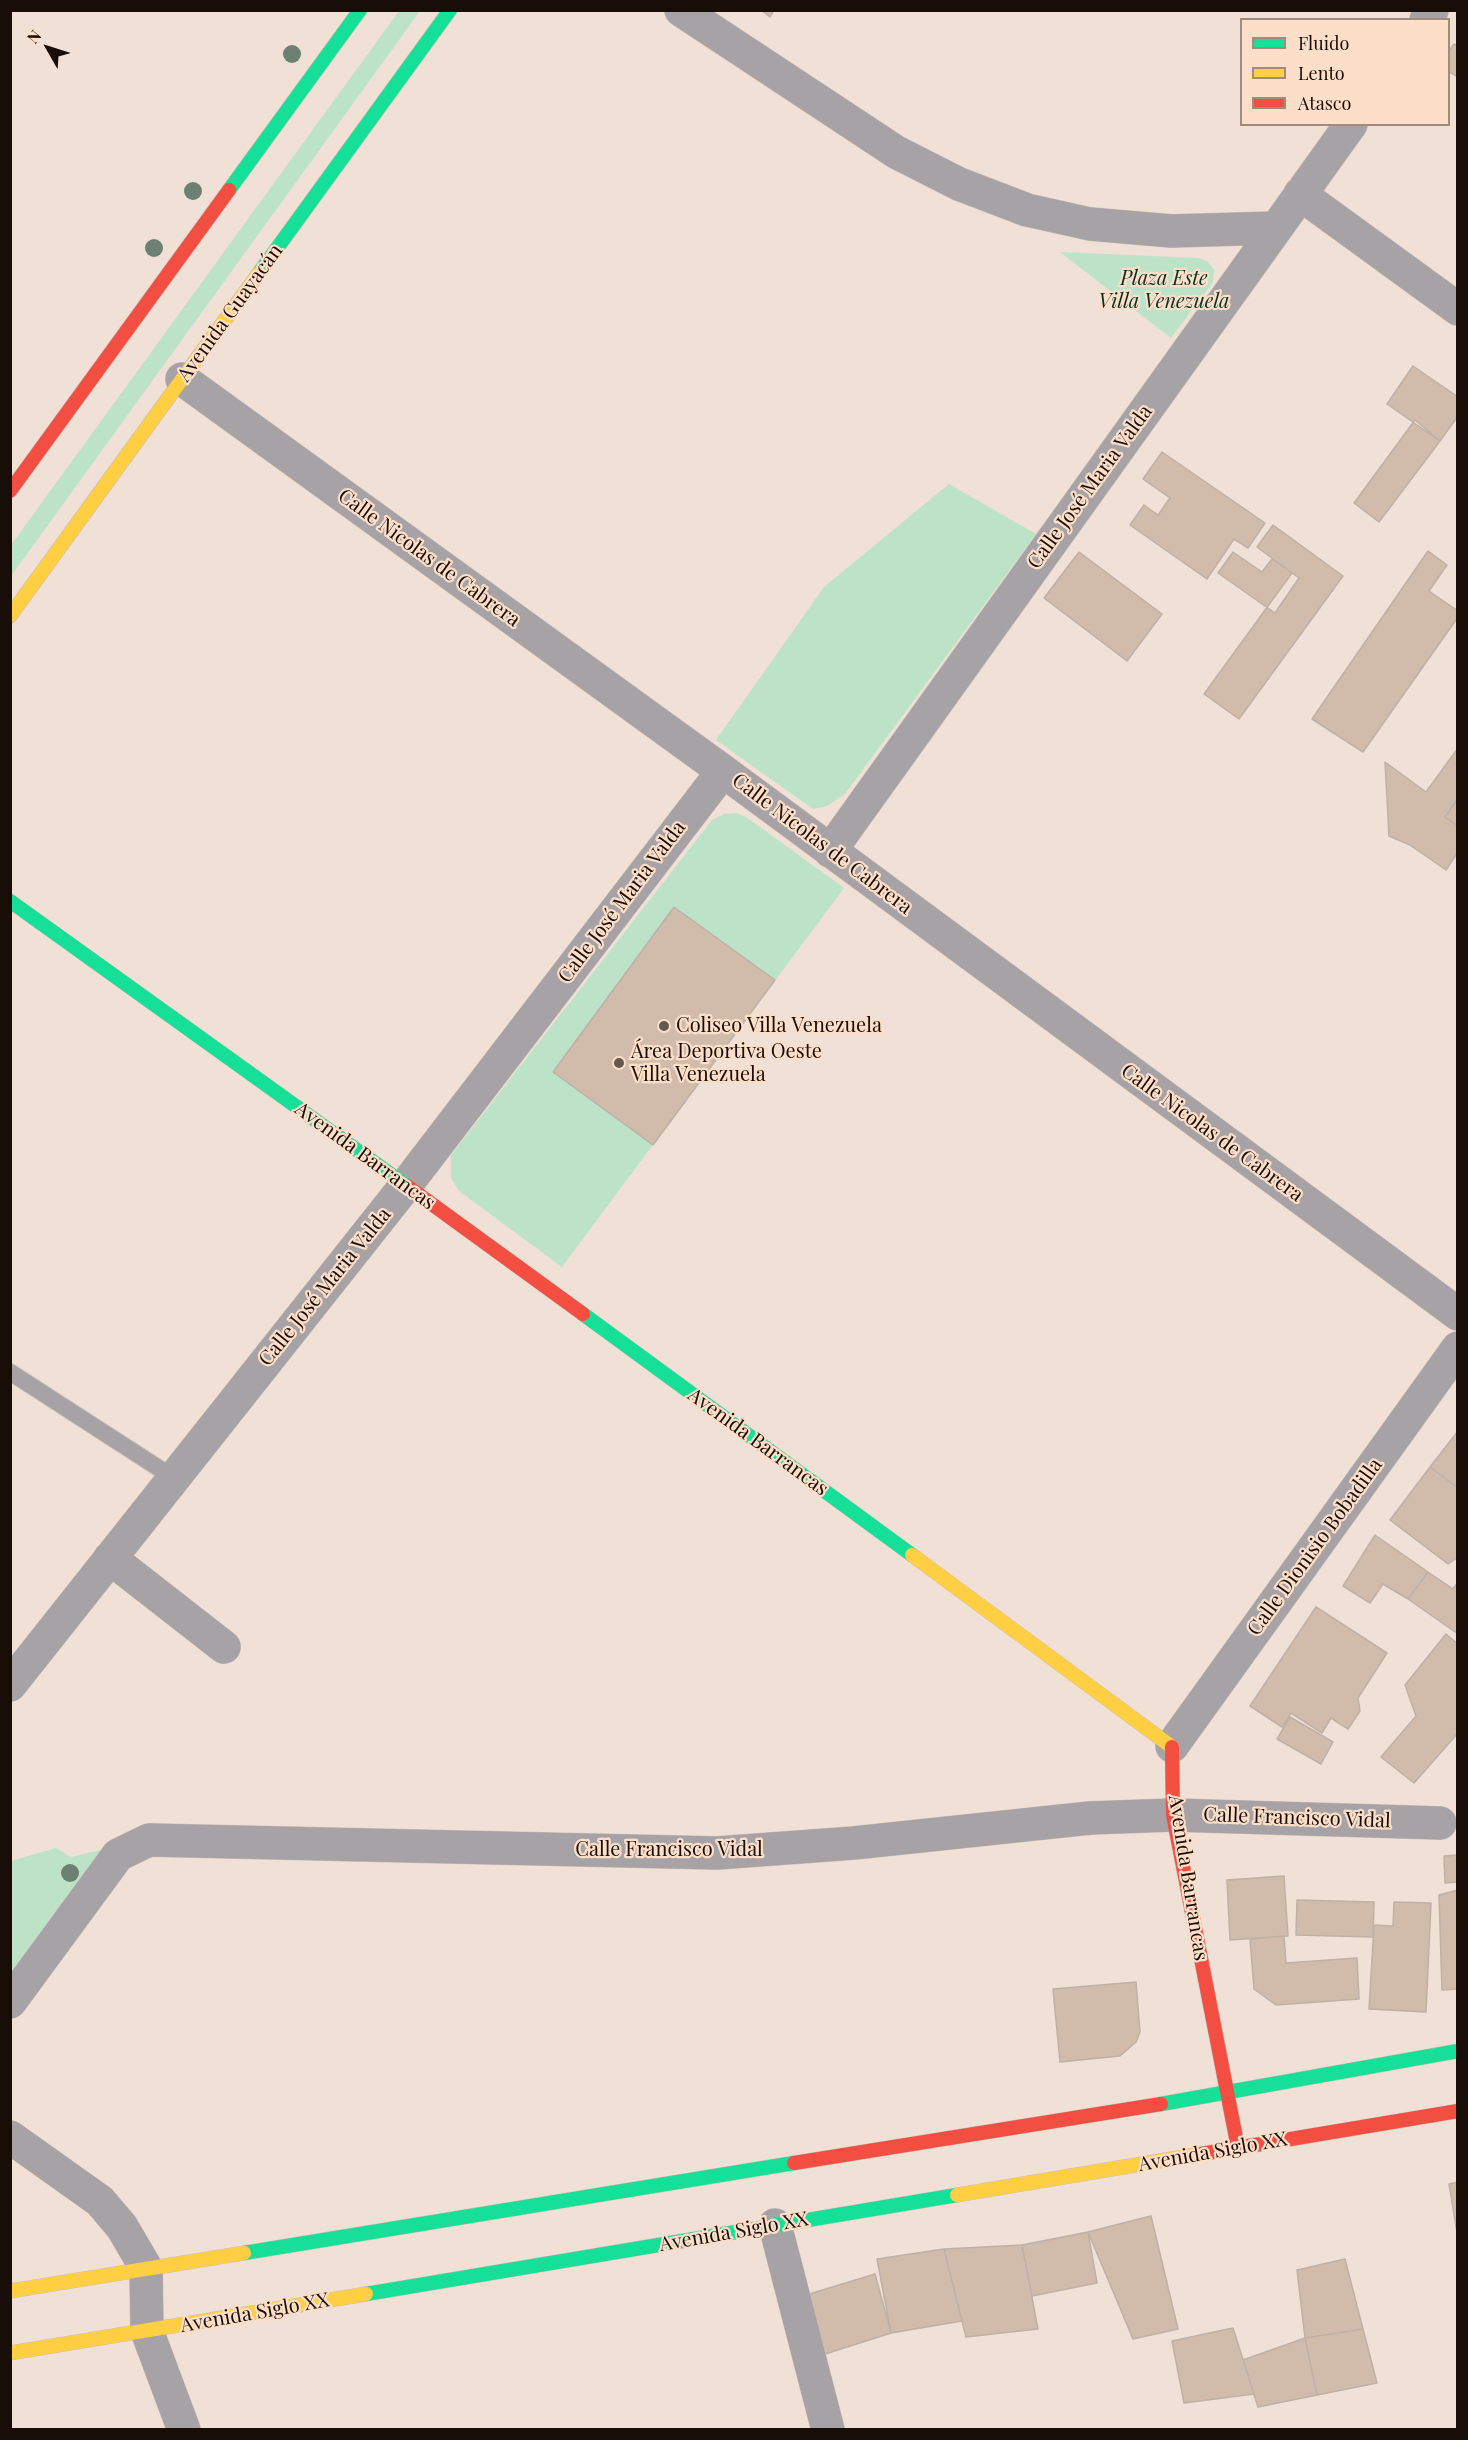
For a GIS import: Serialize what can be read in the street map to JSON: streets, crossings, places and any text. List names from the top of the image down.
{
  "streets": {
    "main road": ["Avenida Guayacán", "Avenida Barrancas", "Avenida Siglo XX"],
    "street": [
      "Calle José Maria Valda",
      "Calle Nicolas de Cabrera",
      "Calle Dionisio Bobadilla",
      "Calle Francisco Vidal"
    ]
  },
  "crossings": [
    ["Avenida Guayacán", "Calle Nicolas de Cabrera"],
    ["Calle José Maria Valda", "Calle Nicolas de Cabrera"],
    ["Calle José Maria Valda", "Avenida Barrancas"],
    ["Avenida Barrancas", "Calle Dionisio Bobadilla"],
    ["Avenida Barrancas", "Calle Francisco Vidal"],
    ["Avenida Barrancas", "Avenida Siglo XX"]
  ],
  "parks": ["Plaza Este Villa Venezuela"],
  "places": ["Coliseo Villa Venezuela", "Área Deportiva Oeste Villa Venezuela"],
  "legend": ["Fluido", "Lento", "Atasco"],
  "north": "top left"
}
